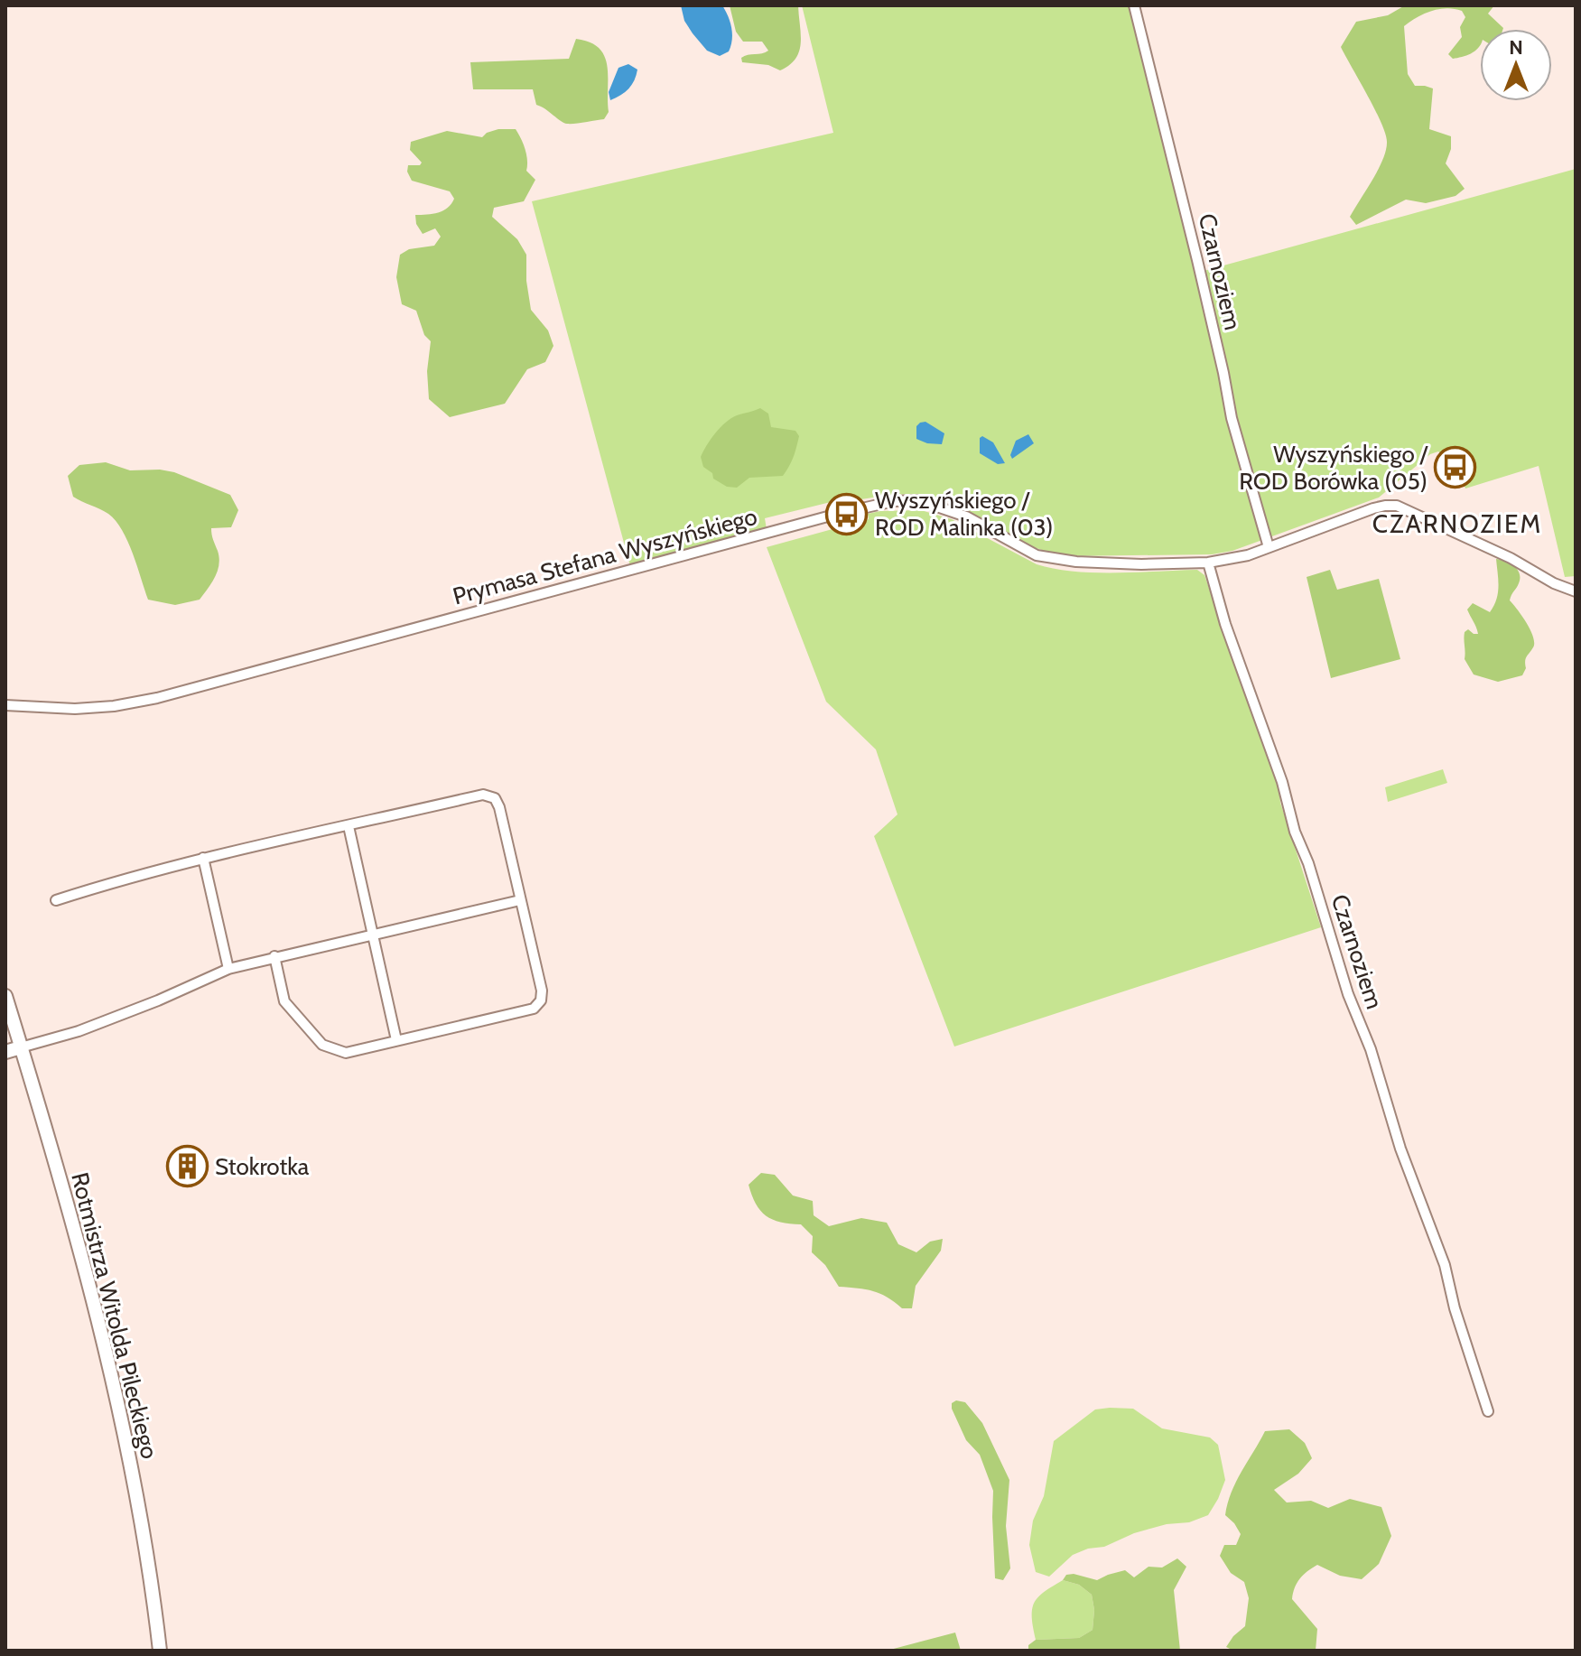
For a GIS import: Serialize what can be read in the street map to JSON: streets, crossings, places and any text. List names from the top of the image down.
{
  "streets": {
    "main road": ["Rotmistrza Witolda Pileckiego"],
    "street": ["Czarnoziem", "Prymasa Stefana Wyszyńskiego"]
  },
  "crossings": [
    ["Czarnoziem", "Prymasa Stefana Wyszyńskiego"]
  ],
  "districts": ["CZARNOZIEM"],
  "places": {
    "bus stop": ["Wyszyńskiego / ROD Borówka (05)", "Wyszyńskiego / ROD Malinka (03)"],
    "building": ["Stokrotka"]
  },
  "north": "top"
}
